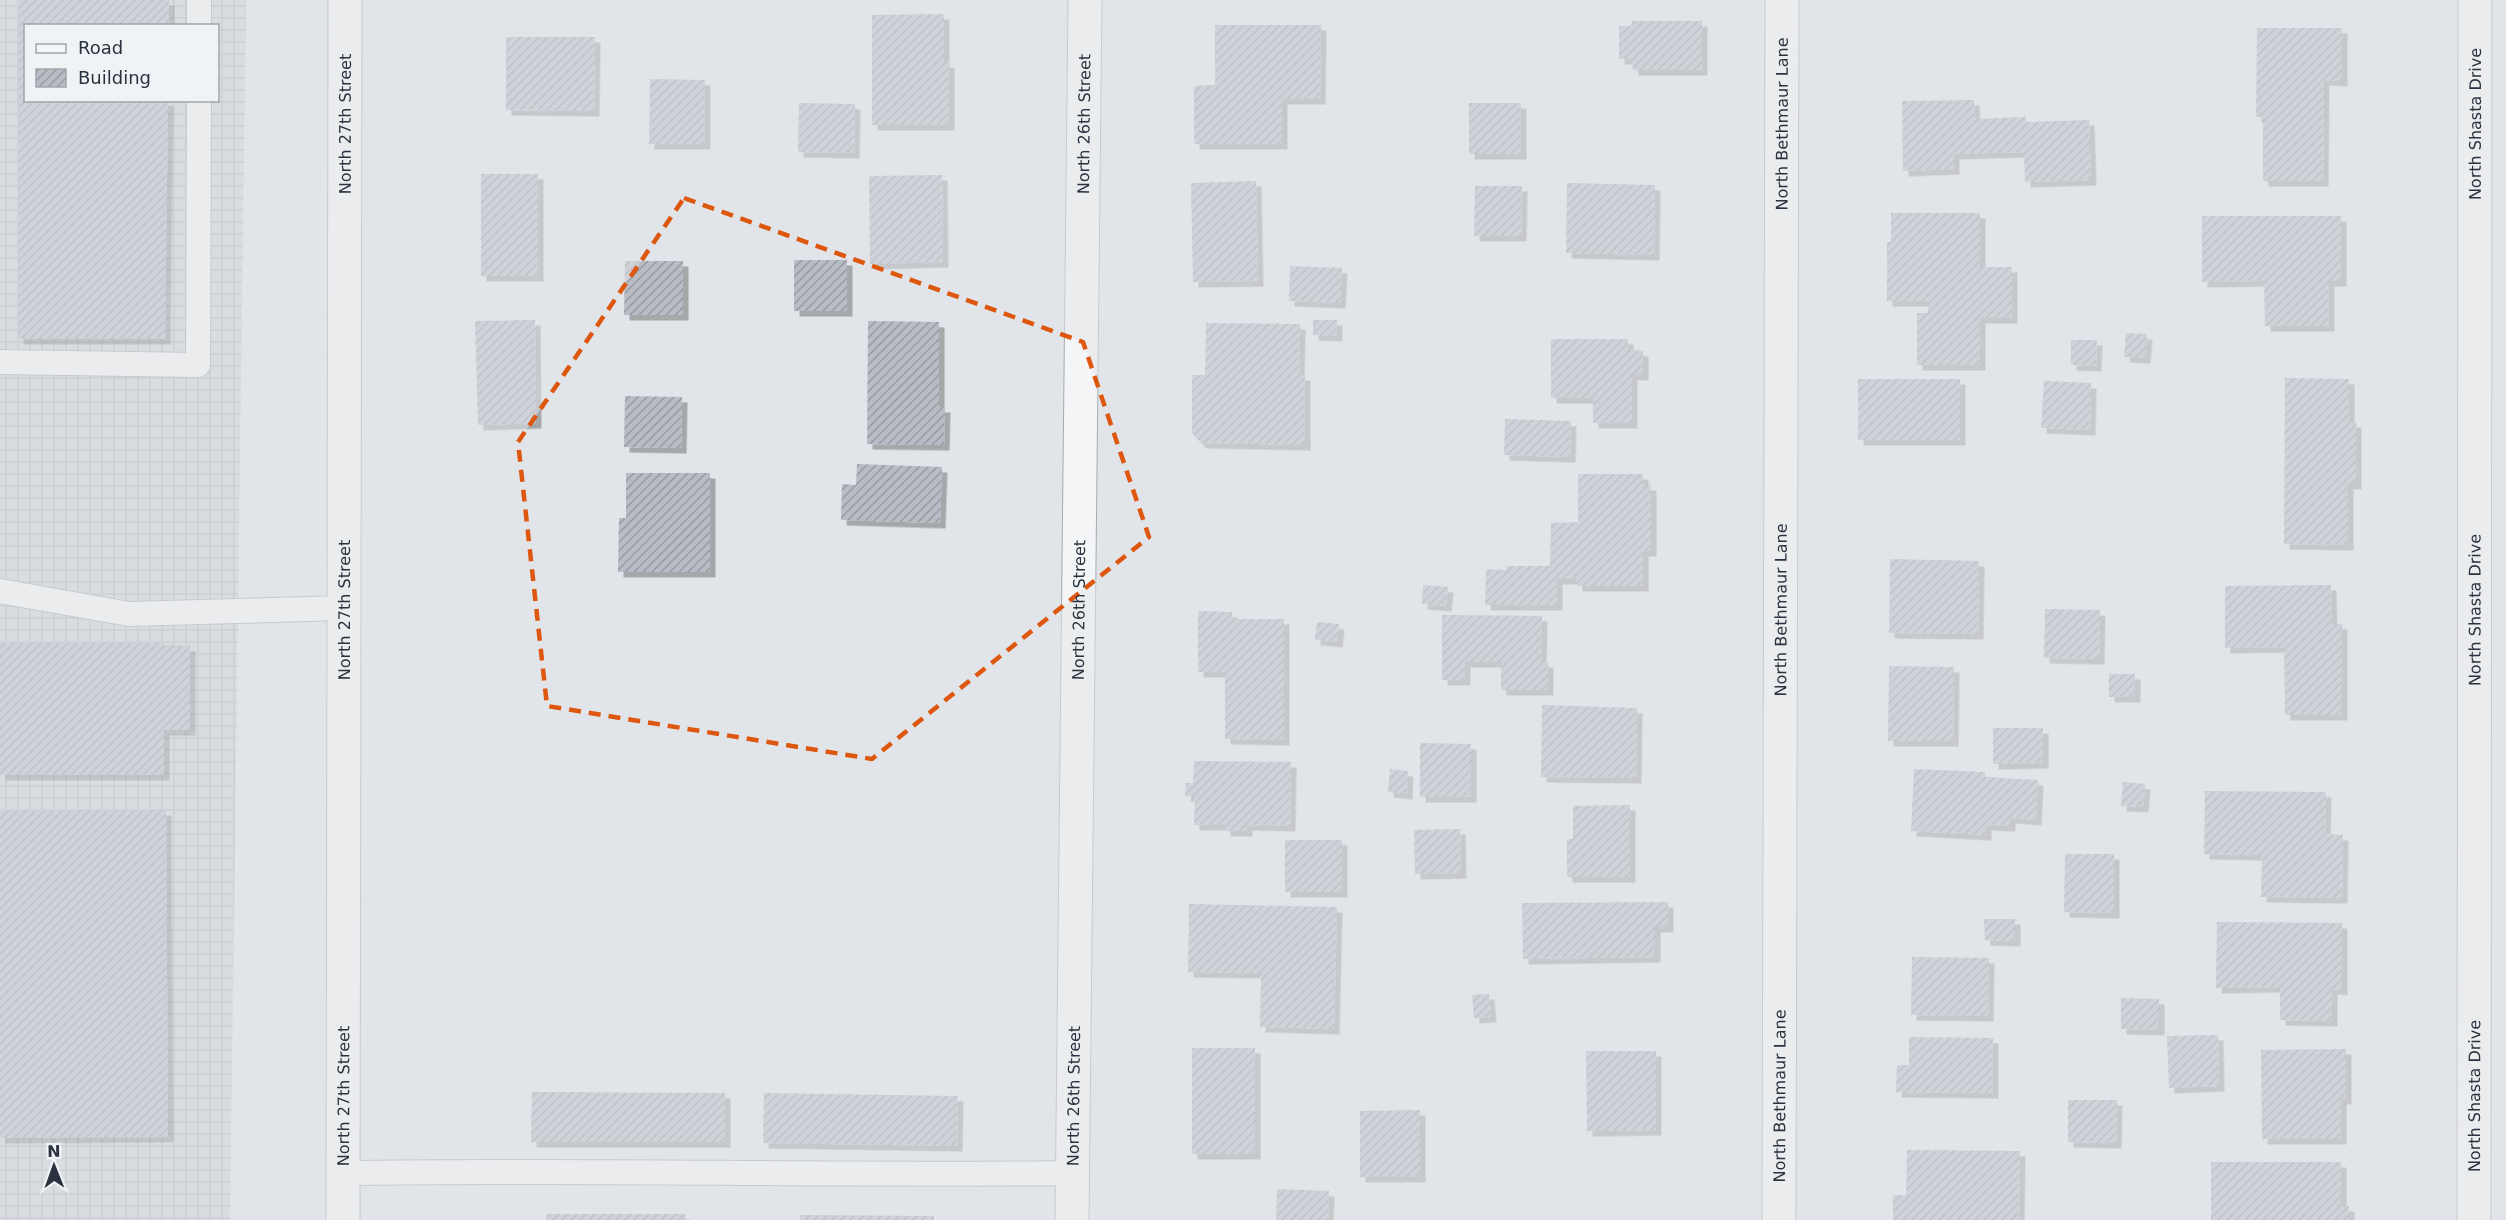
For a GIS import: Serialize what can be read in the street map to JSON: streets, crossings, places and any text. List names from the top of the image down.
{
  "streets": {
    "street": [
      "North 27th Street",
      "North 26th Street",
      "North Bethmaur Lane",
      "North Shasta Drive"
    ]
  },
  "legend": ["Road", "Building"],
  "north": "top"
}
